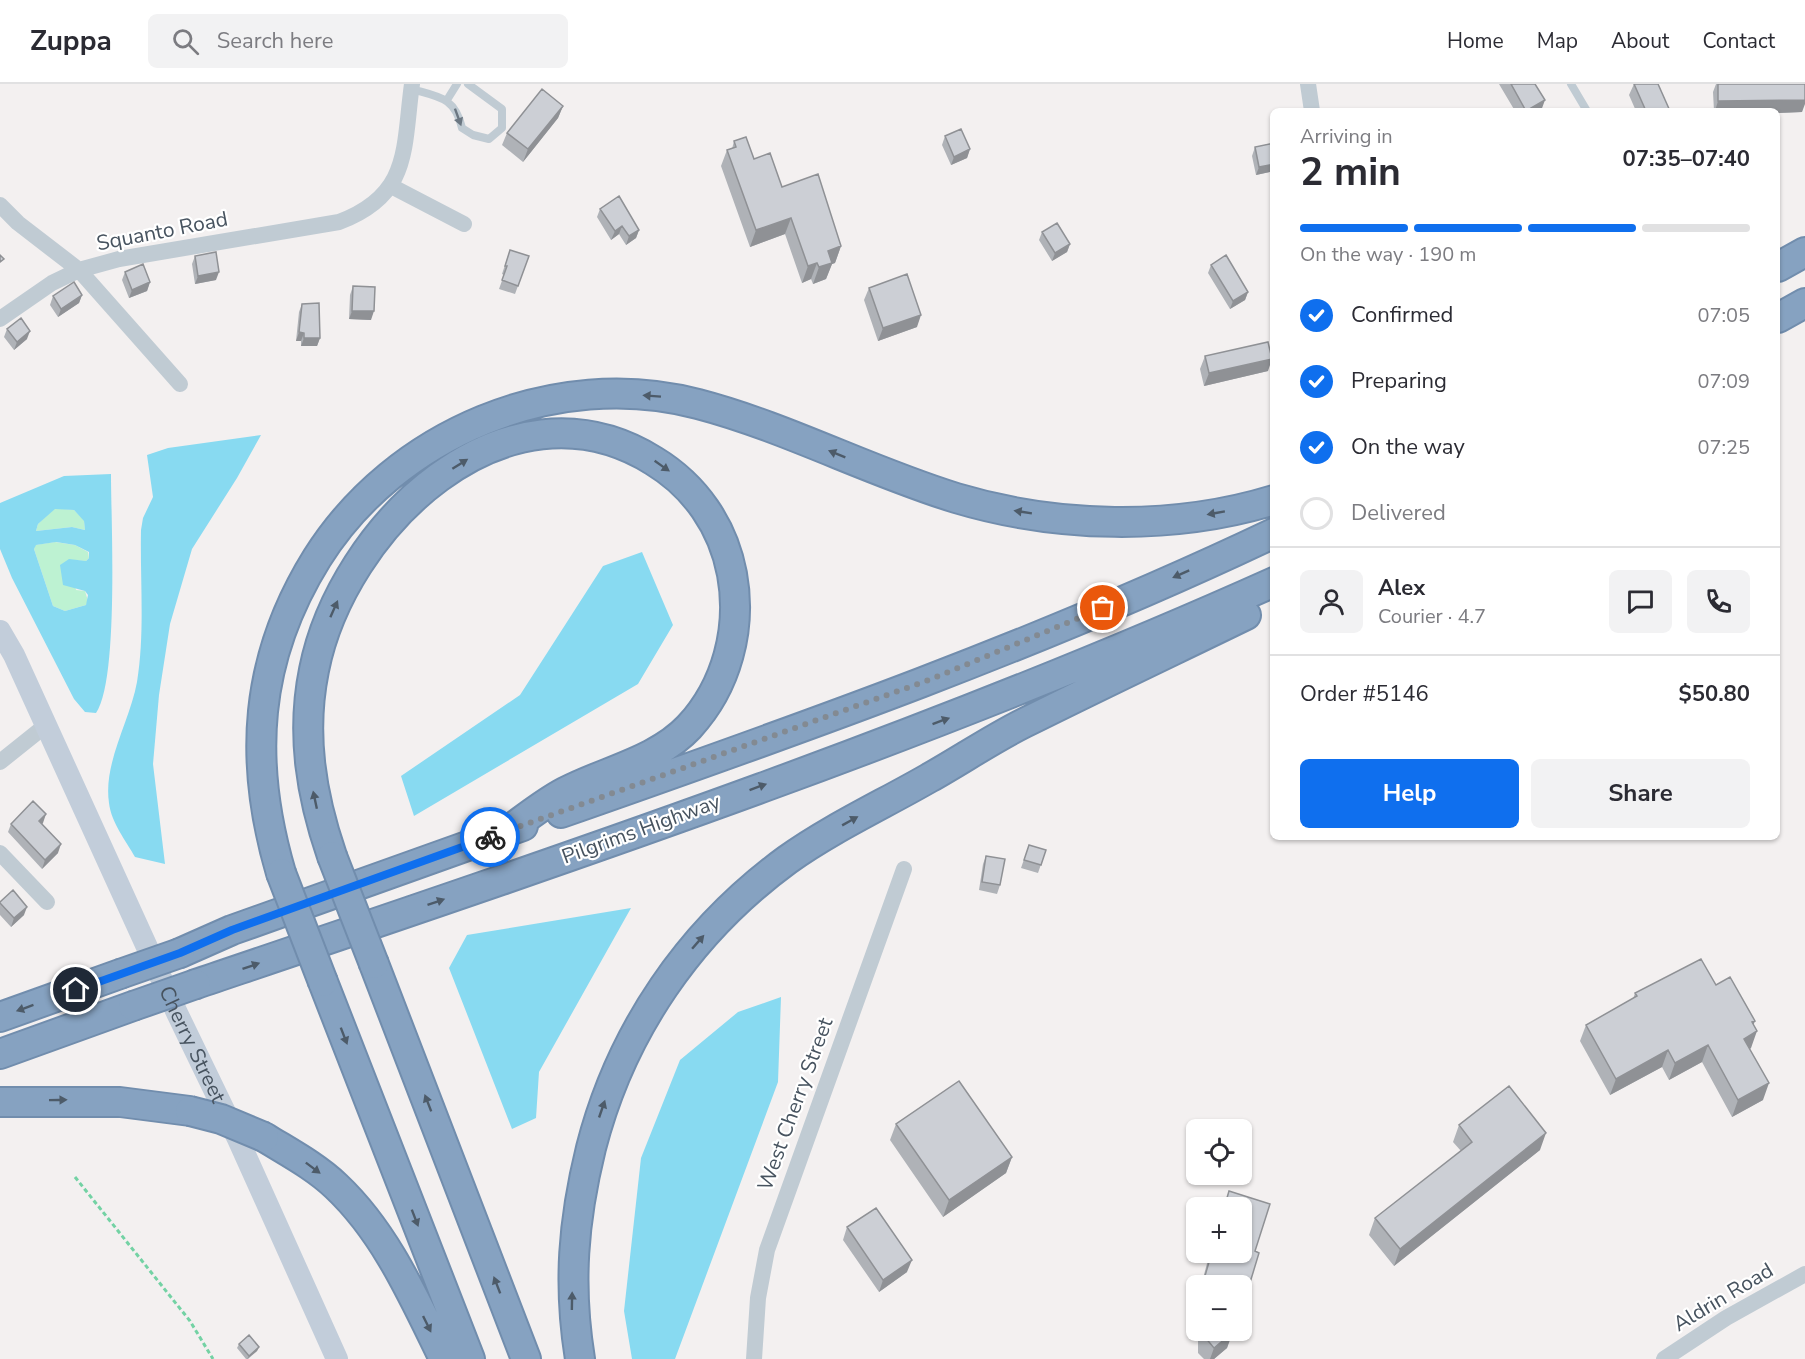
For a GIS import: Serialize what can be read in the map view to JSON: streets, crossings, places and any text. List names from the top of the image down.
{
  "streets": {
    "highway": ["Pilgrims Highway"],
    "main road": ["Cherry Street"],
    "street": ["Squanto Road", "West Cherry Street", "Aldrin Road"]
  },
  "page": {
    "header": "Zuppa",
    "search": "Search here",
    "nav": [
      "Home",
      "Map",
      "About",
      "Contact"
    ],
    "heading": ["2 min", "Arriving in", "07:35–07:40"],
    "panel": [
      "Alex",
      "Courier · 4.7",
      "Order #5146",
      "$50.80"
    ],
    "bar": "On the way · 190 m",
    "list": [
      ["Confirmed", "07:05"],
      ["Preparing", "07:09"],
      ["On the way", "07:25"],
      "Delivered"
    ],
    "buttons": ["Help", "Share"],
    "map_buttons": ["+", "−"]
  }
}
